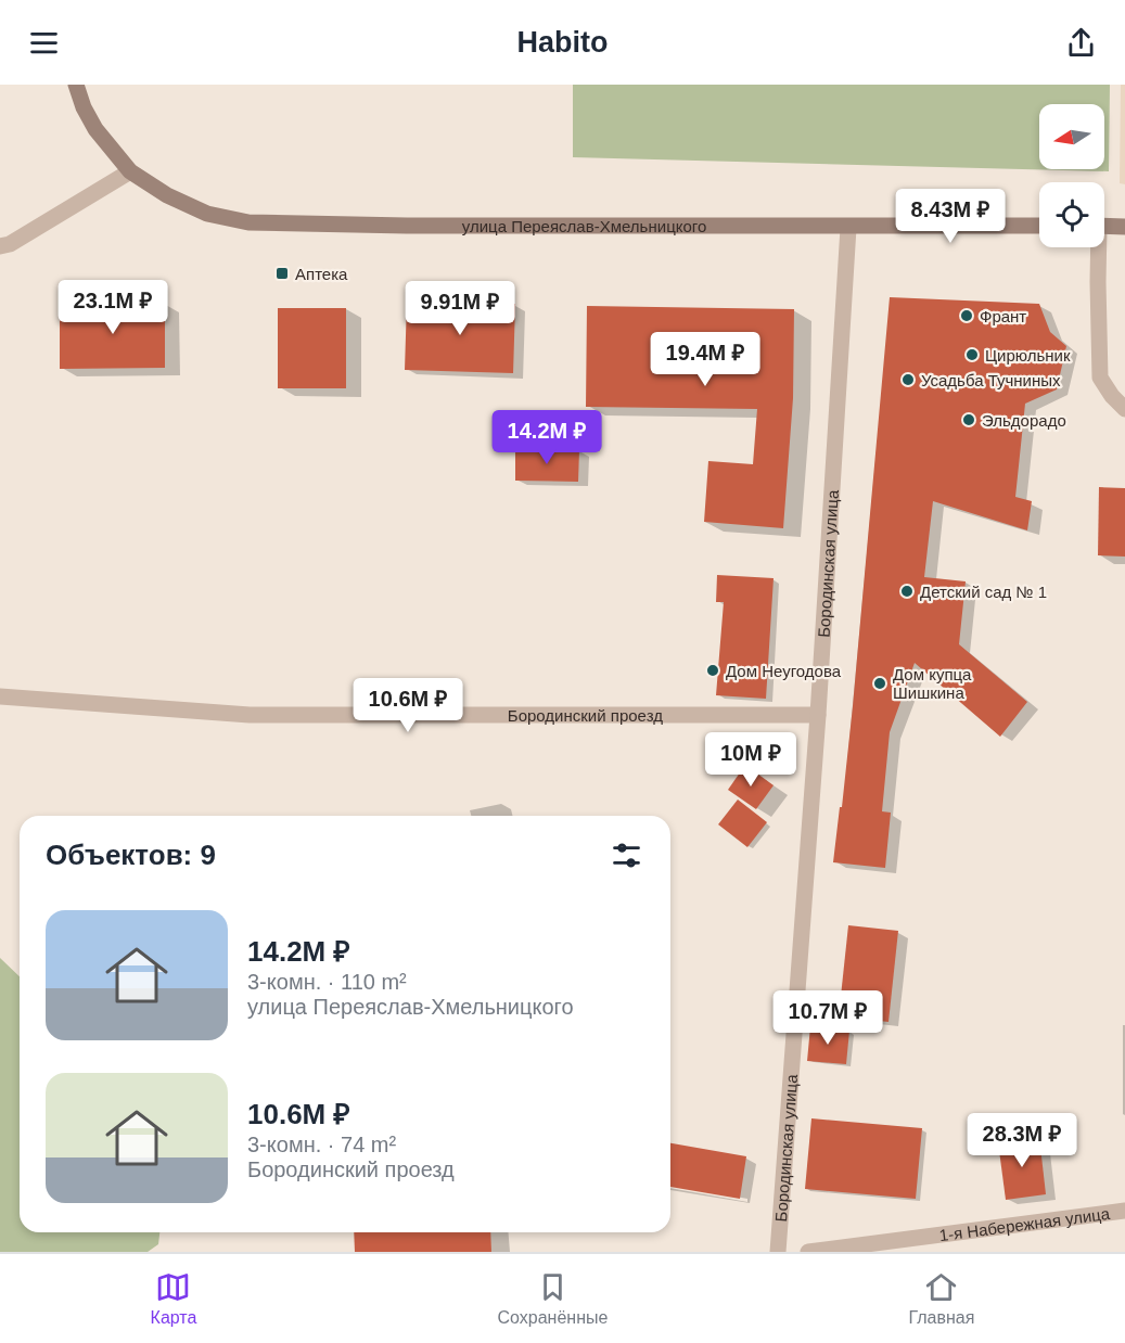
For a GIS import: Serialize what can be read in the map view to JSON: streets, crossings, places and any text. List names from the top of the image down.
{
  "streets": {
    "main road": ["улица Переяслав-Хмельницкого"],
    "street": ["Бородинская улица", "Бородинский проезд", "1-я Набережная улица"]
  },
  "crossings": [
    ["улица Переяслав-Хмельницкого", "Бородинская улица"],
    ["Бородинская улица", "Бородинский проезд"]
  ],
  "places": {
    "transit": ["Аптека"],
    "other": [
      "Франт",
      "Цирюльник",
      "Усадьба Тучниных",
      "Эльдорадо",
      "Детский сад № 1",
      "Дом Неугодова",
      "Дом купца Шишкина"
    ]
  },
  "north": "left",
  "page": {
    "header": "Habito",
    "price": [
      "8.43M ₽",
      "23.1M ₽",
      "9.91M ₽",
      "19.4M ₽",
      "14.2M ₽",
      "10.6M ₽",
      "10M ₽",
      "10.7M ₽",
      "28.3M ₽"
    ],
    "heading": "Объектов: 9",
    "list": [
      {
        "name": "14.2M ₽",
        "note": "3-комн. · 110 m² · улица Переяслав-Хмельницкого"
      },
      {
        "name": "10.6M ₽",
        "note": "3-комн. · 74 m² · Бородинский проезд"
      }
    ],
    "tabs": ["Карта", "Сохранённые", "Главная"]
  }
}
